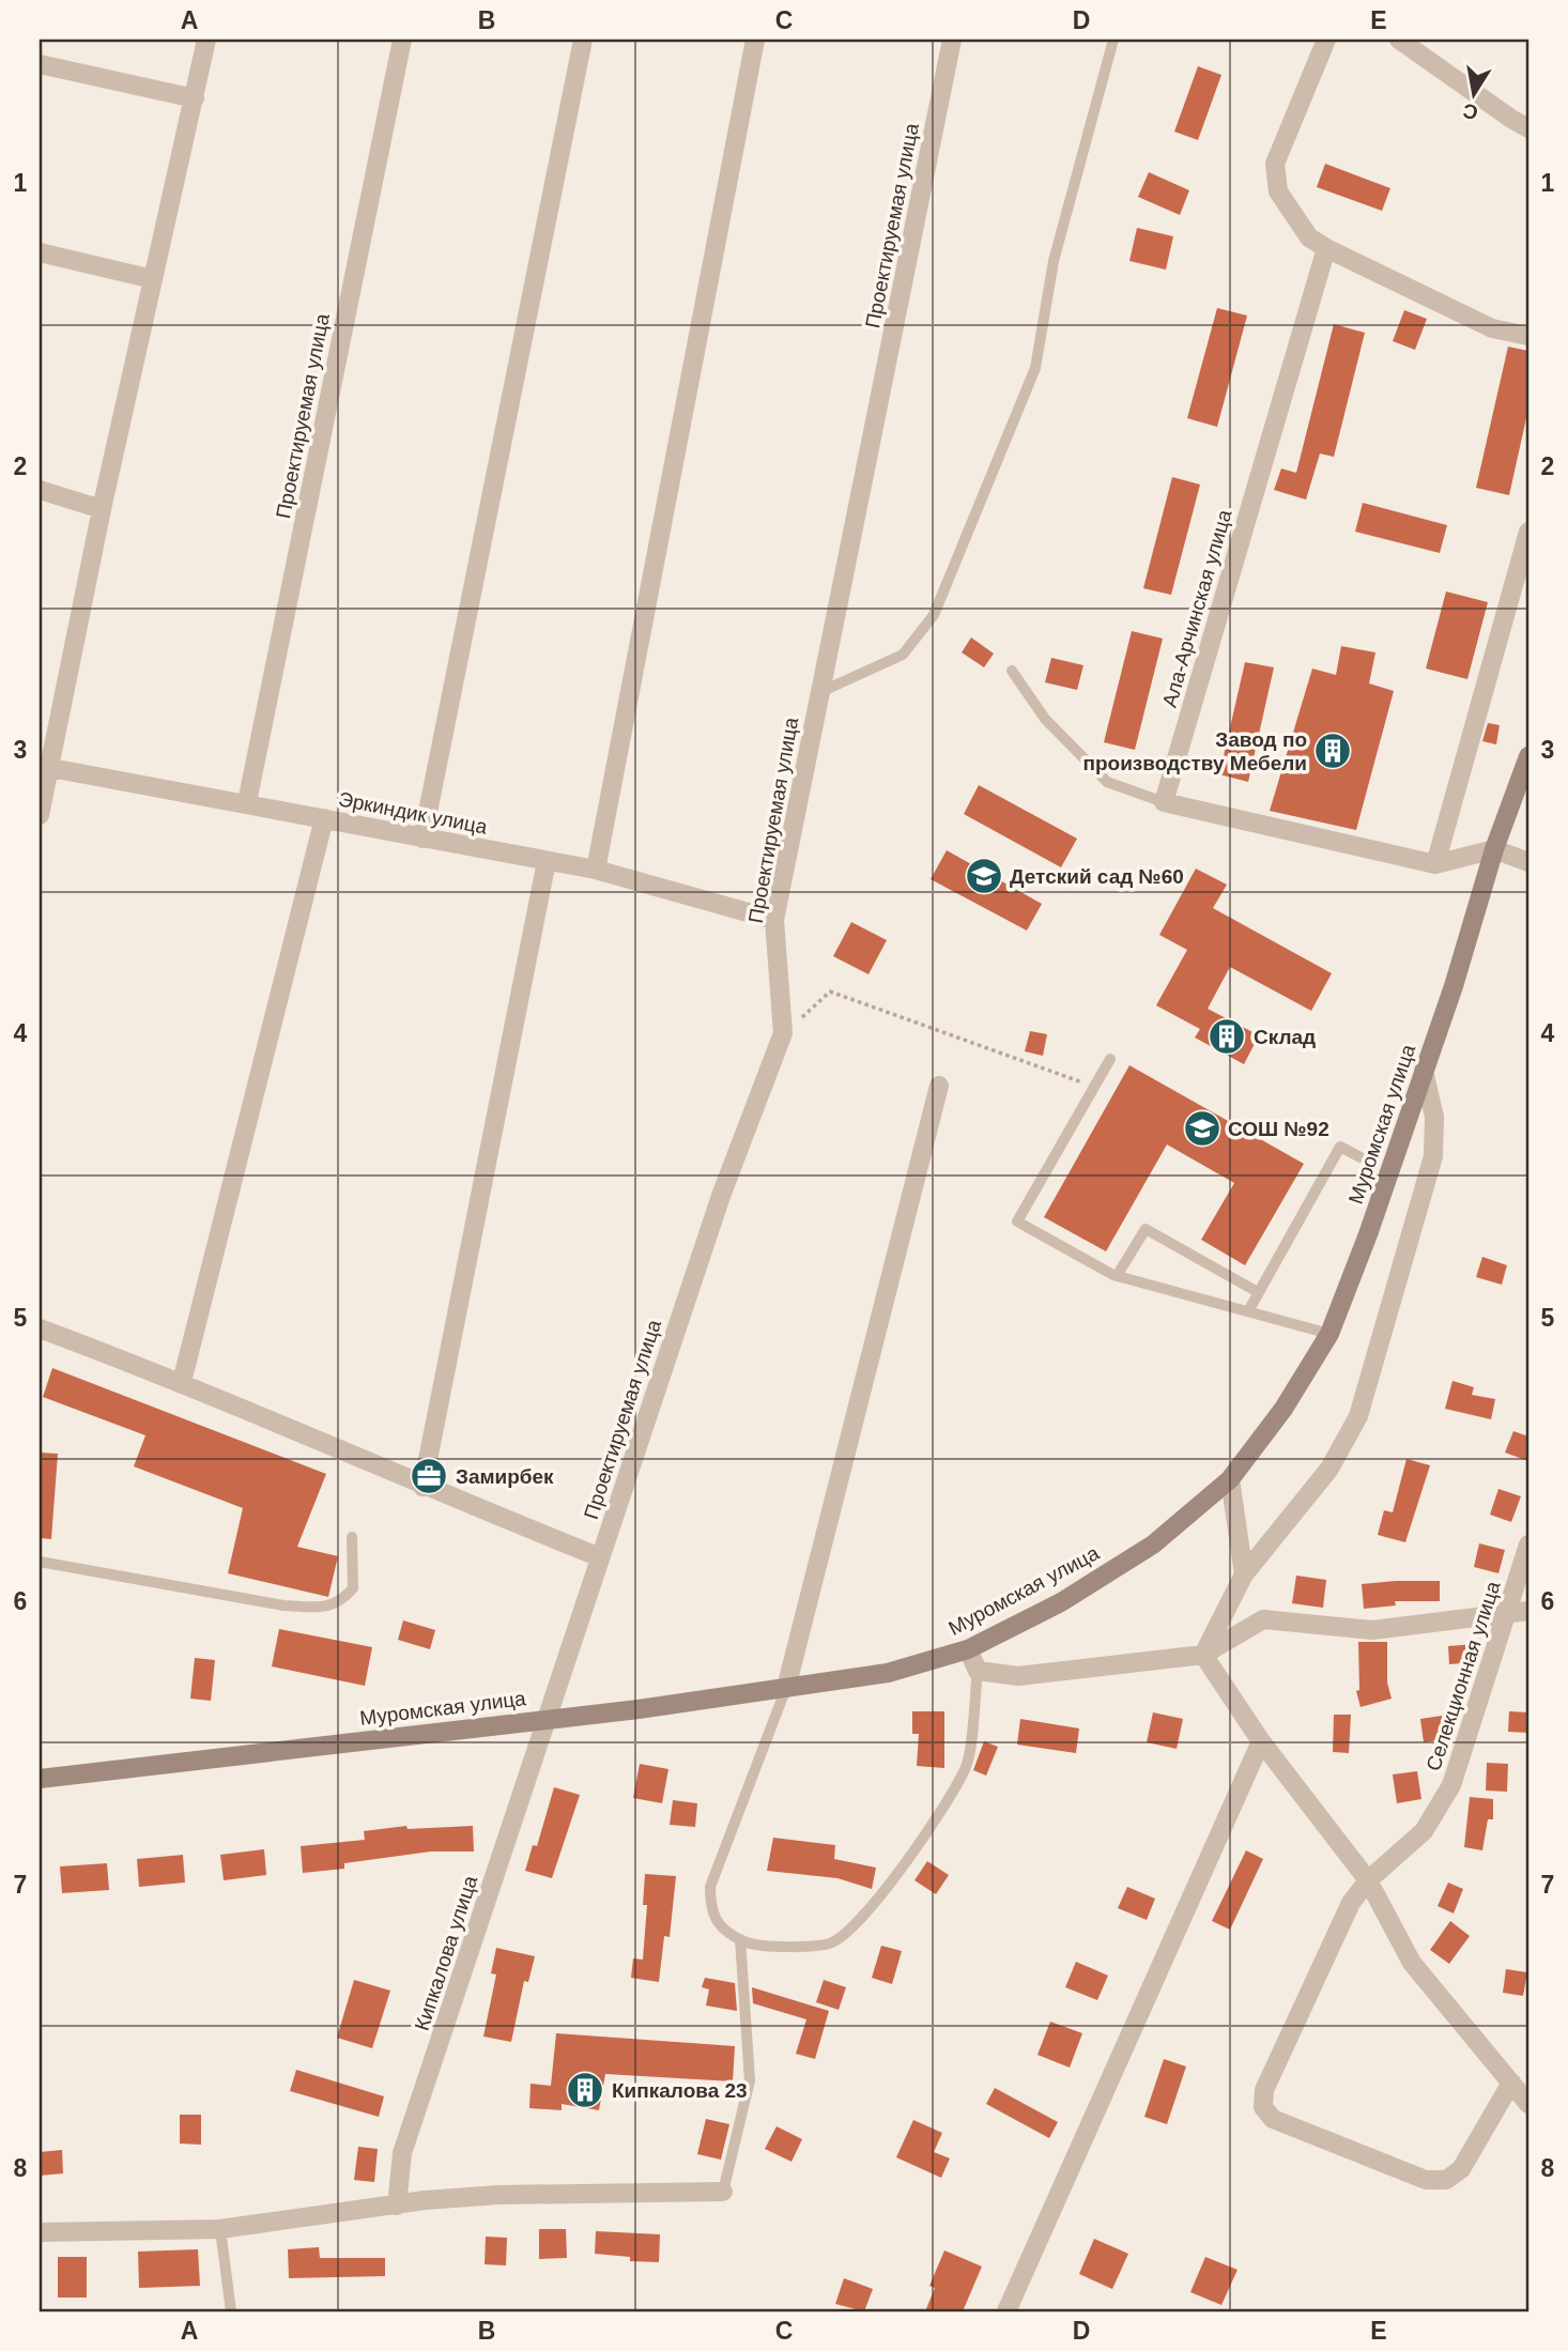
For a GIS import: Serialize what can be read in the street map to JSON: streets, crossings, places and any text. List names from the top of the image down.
{
  "streets": {
    "street": [
      "Проектируемая улица",
      "Ала-Арчинская улица",
      "Эркиндик улица",
      "Муромская улица",
      "Селекционная улица",
      "Кипкалова улица"
    ]
  },
  "crossings": [
    ["Проектируемая улица", "Эркиндик улица"],
    ["Проектируемая улица", "Муромская улица"],
    ["Проектируемая улица", "Кипкалова улица"],
    ["Муромская улица", "Кипкалова улица"]
  ],
  "places": {
    "building": ["Завод по производству Мебели", "Склад", "Кипкалова 23"],
    "school or university": ["Детский сад №60", "СОШ №92"],
    "office": ["Замирбек"]
  },
  "north": "bottom",
  "grid": {
    "columns": [
      "A",
      "B",
      "C",
      "D",
      "E"
    ],
    "rows": [
      "1",
      "2",
      "3",
      "4",
      "5",
      "6",
      "7",
      "8"
    ]
  }
}
